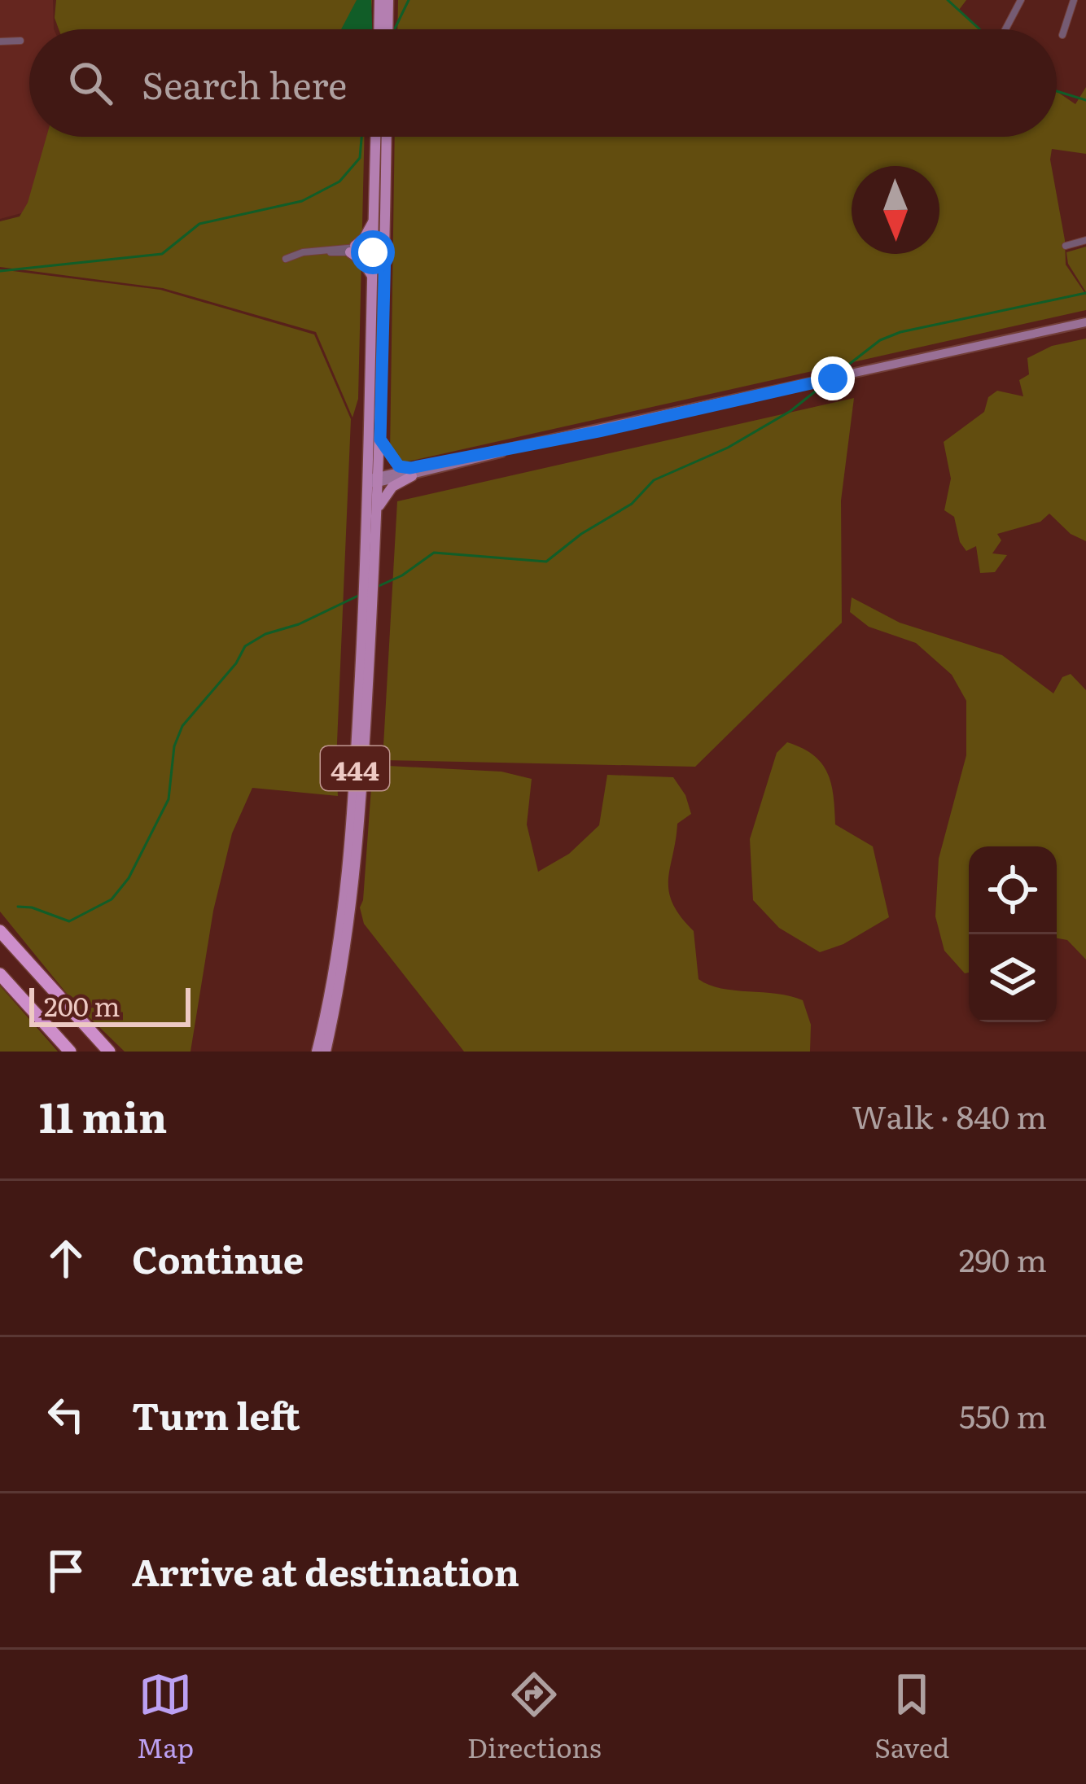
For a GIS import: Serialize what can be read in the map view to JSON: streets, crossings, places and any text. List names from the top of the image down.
{
  "streets": {
    "main road": ["444"]
  },
  "scale_bar": "200 m",
  "north": "bottom",
  "page": {
    "search": "Search here",
    "scale": "200 m",
    "heading": ["11 min", "Walk · 840 m"],
    "list": [
      ["Continue", "290 m"],
      ["Turn left", "550 m"],
      "Arrive at destination"
    ],
    "nav": ["Map", "Directions", "Saved"]
  }
}
